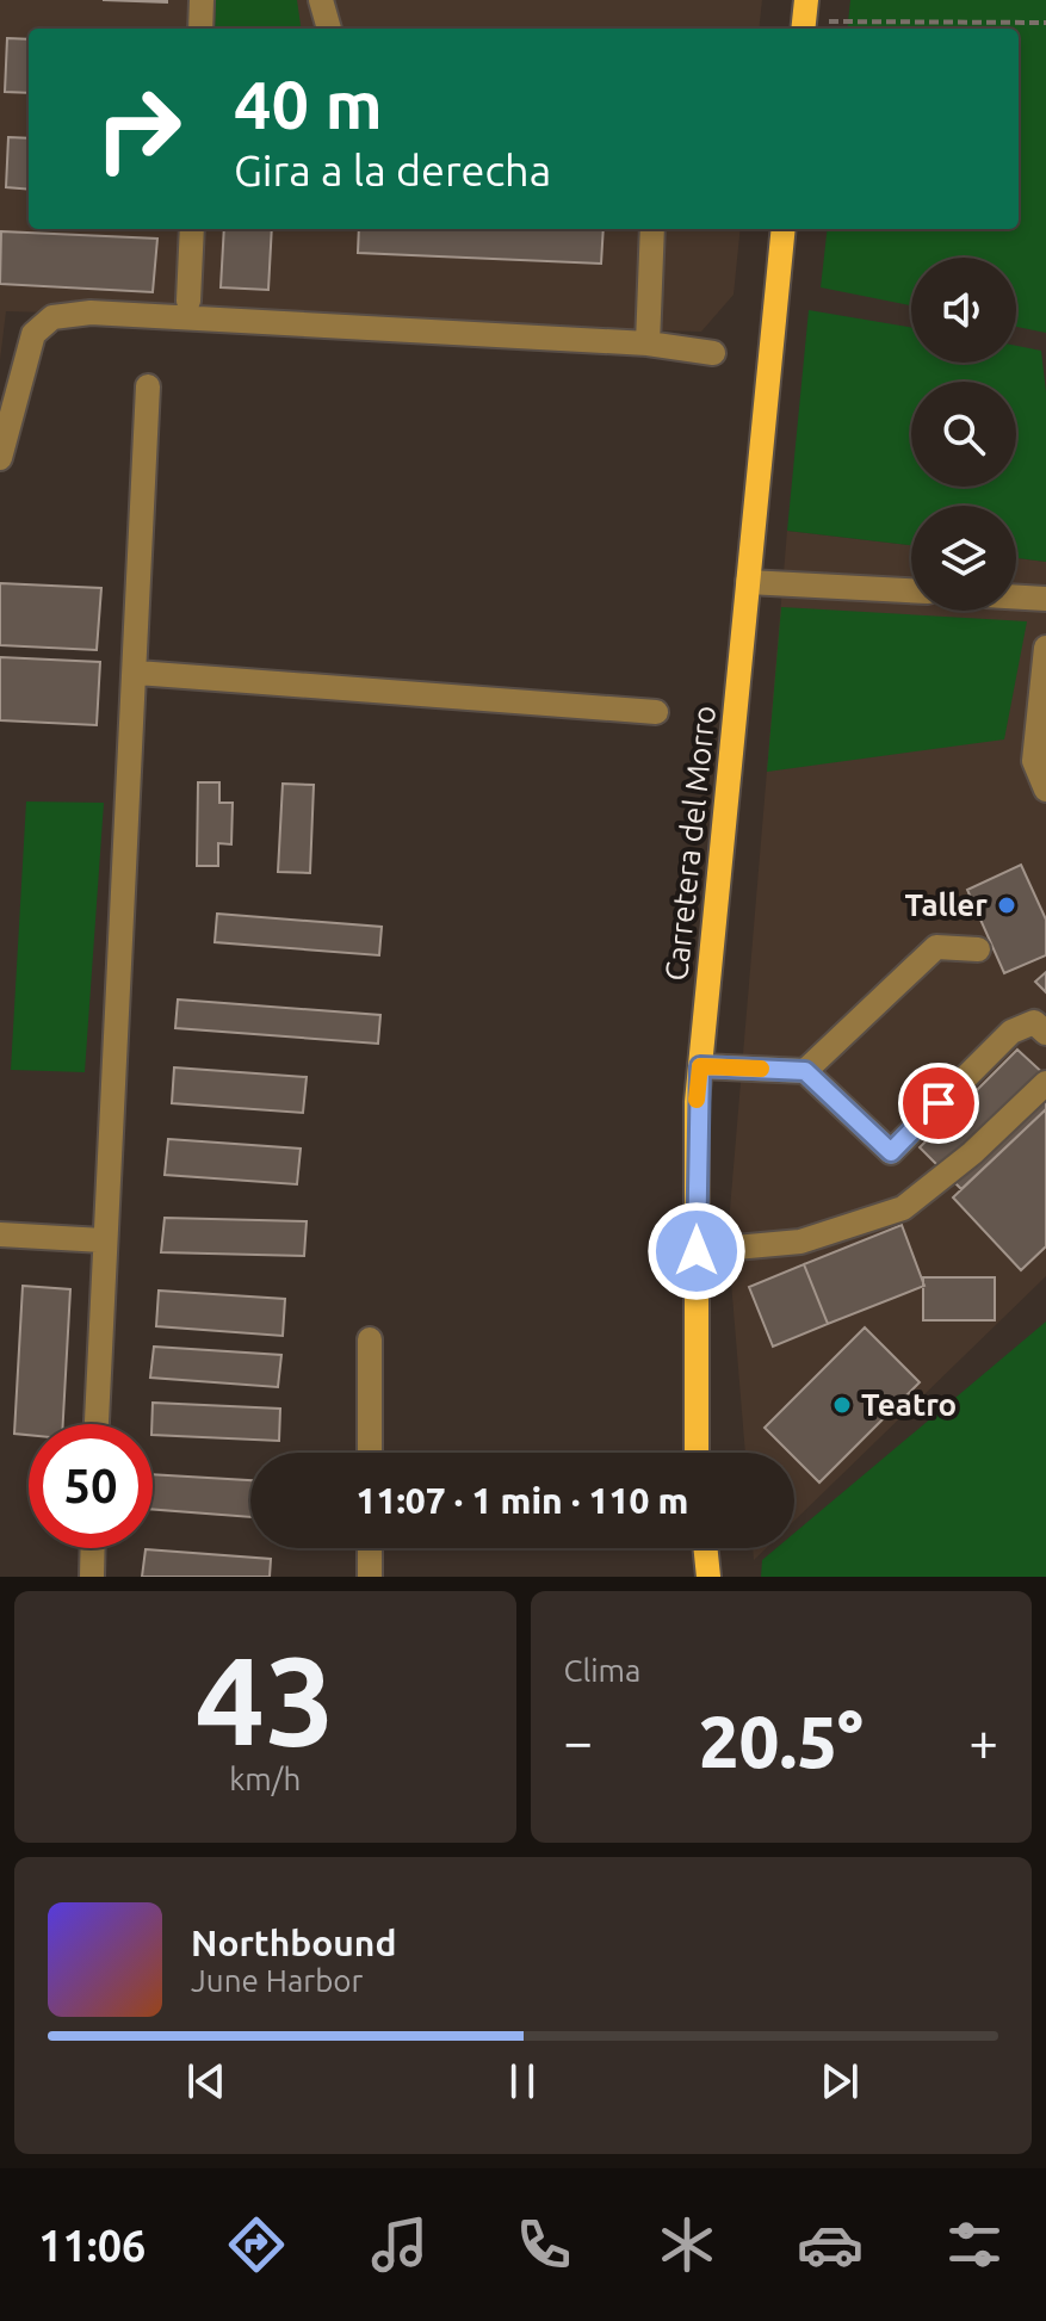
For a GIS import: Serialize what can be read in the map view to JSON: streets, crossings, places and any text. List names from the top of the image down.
{
  "streets": {
    "main road": ["Carretera del Morro"]
  },
  "places": ["Taller", "Teatro"],
  "page": {
    "turn": ["40 m", "Gira a la derecha"],
    "limit": "50",
    "trip": "11:07 · 1 min · 110 m",
    "tile": [
      ["43", "km/h"],
      "Clima"
    ],
    "heat": ["−", "20.5°", "+"],
    "song": ["Northbound", "June Harbor"],
    "tabs": "11:06"
  }
}
